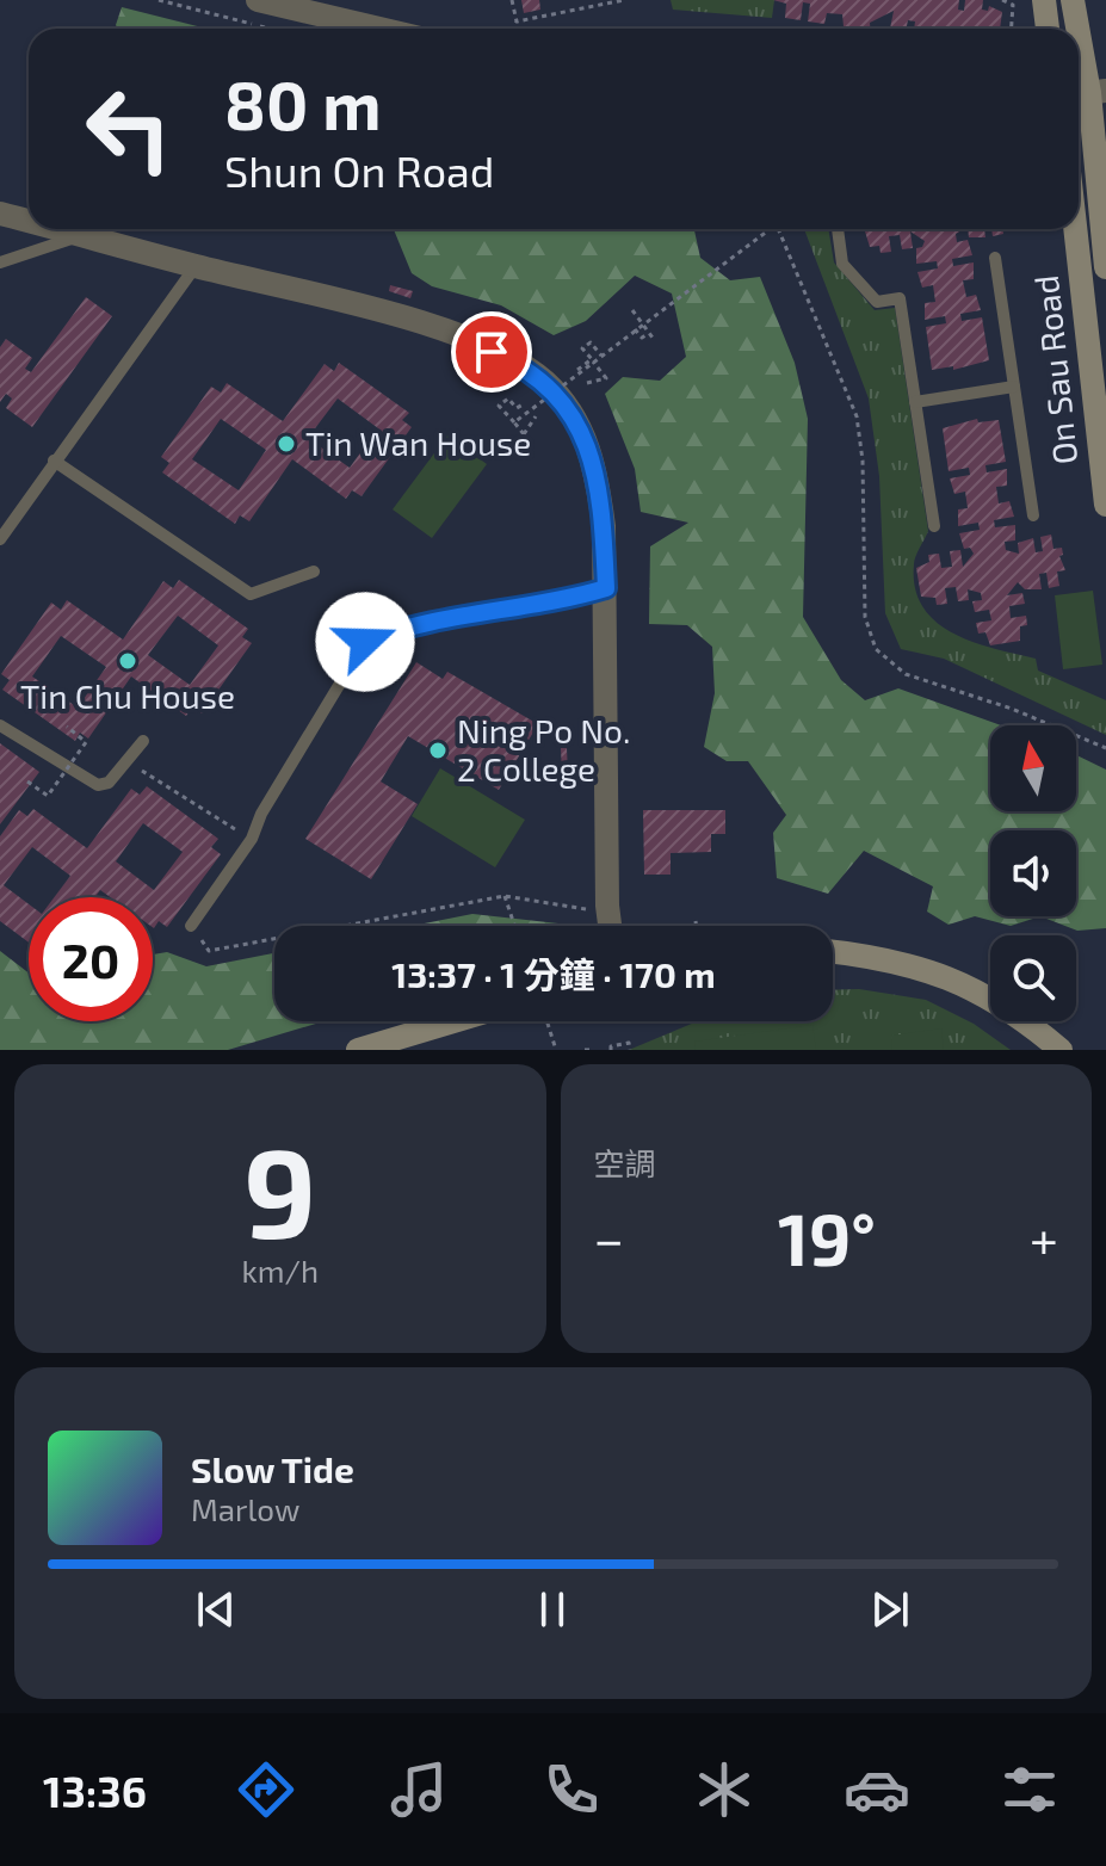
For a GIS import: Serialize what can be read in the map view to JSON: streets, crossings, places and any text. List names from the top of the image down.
{
  "streets": {
    "main road": ["On Sau Road"]
  },
  "places": ["Tin Wan House", "Tin Chu House", "Ning Po No. 2 College"],
  "north": "top",
  "page": {
    "turn": ["80 m", "Shun On Road"],
    "limit": "20",
    "trip": "13:37 · 1 分鐘 · 170 m",
    "tile": [
      ["9", "km/h"],
      "空調"
    ],
    "heat": ["−", "19°", "+"],
    "song": ["Slow Tide", "Marlow"],
    "tabs": "13:36"
  }
}
